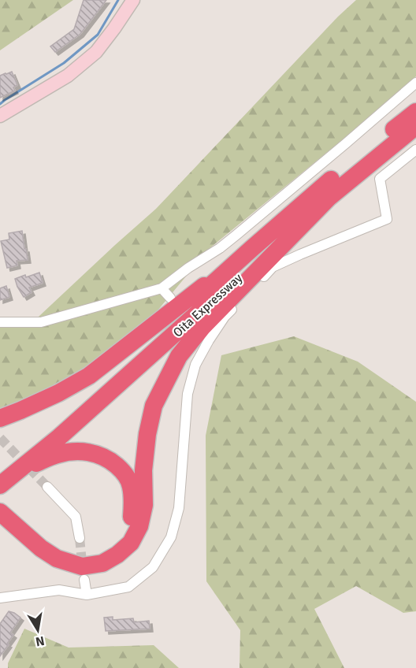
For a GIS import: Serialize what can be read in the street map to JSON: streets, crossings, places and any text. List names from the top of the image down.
{
  "streets": {
    "highway": ["Oita Expressway"]
  },
  "north": "bottom"
}
